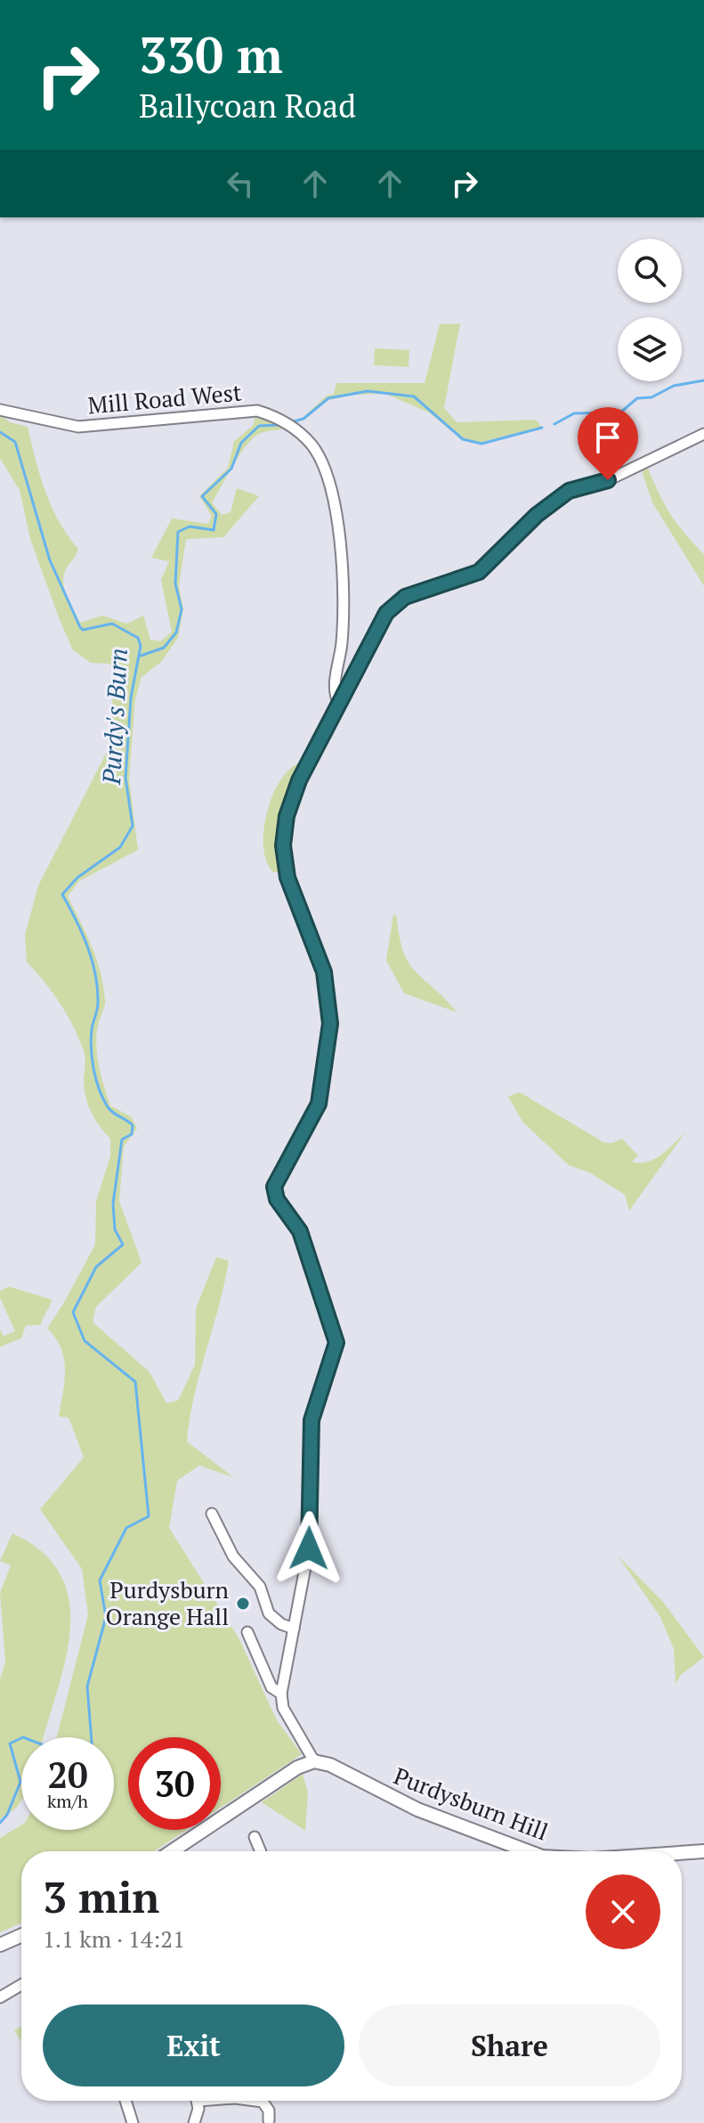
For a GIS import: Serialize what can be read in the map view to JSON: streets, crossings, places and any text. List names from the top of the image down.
{
  "streets": {
    "main road": ["Purdysburn Hill"],
    "street": ["Mill Road West"]
  },
  "water": ["Purdy's Burn"],
  "places": ["Purdysburn Orange Hall"],
  "page": {
    "turn": ["330 m", "Ballycoan Road"],
    "speed": "20 km/h",
    "limit": "30",
    "heading": ["3 min", "1.1 km · 14:21"],
    "buttons": ["Exit", "Share"]
  }
}
